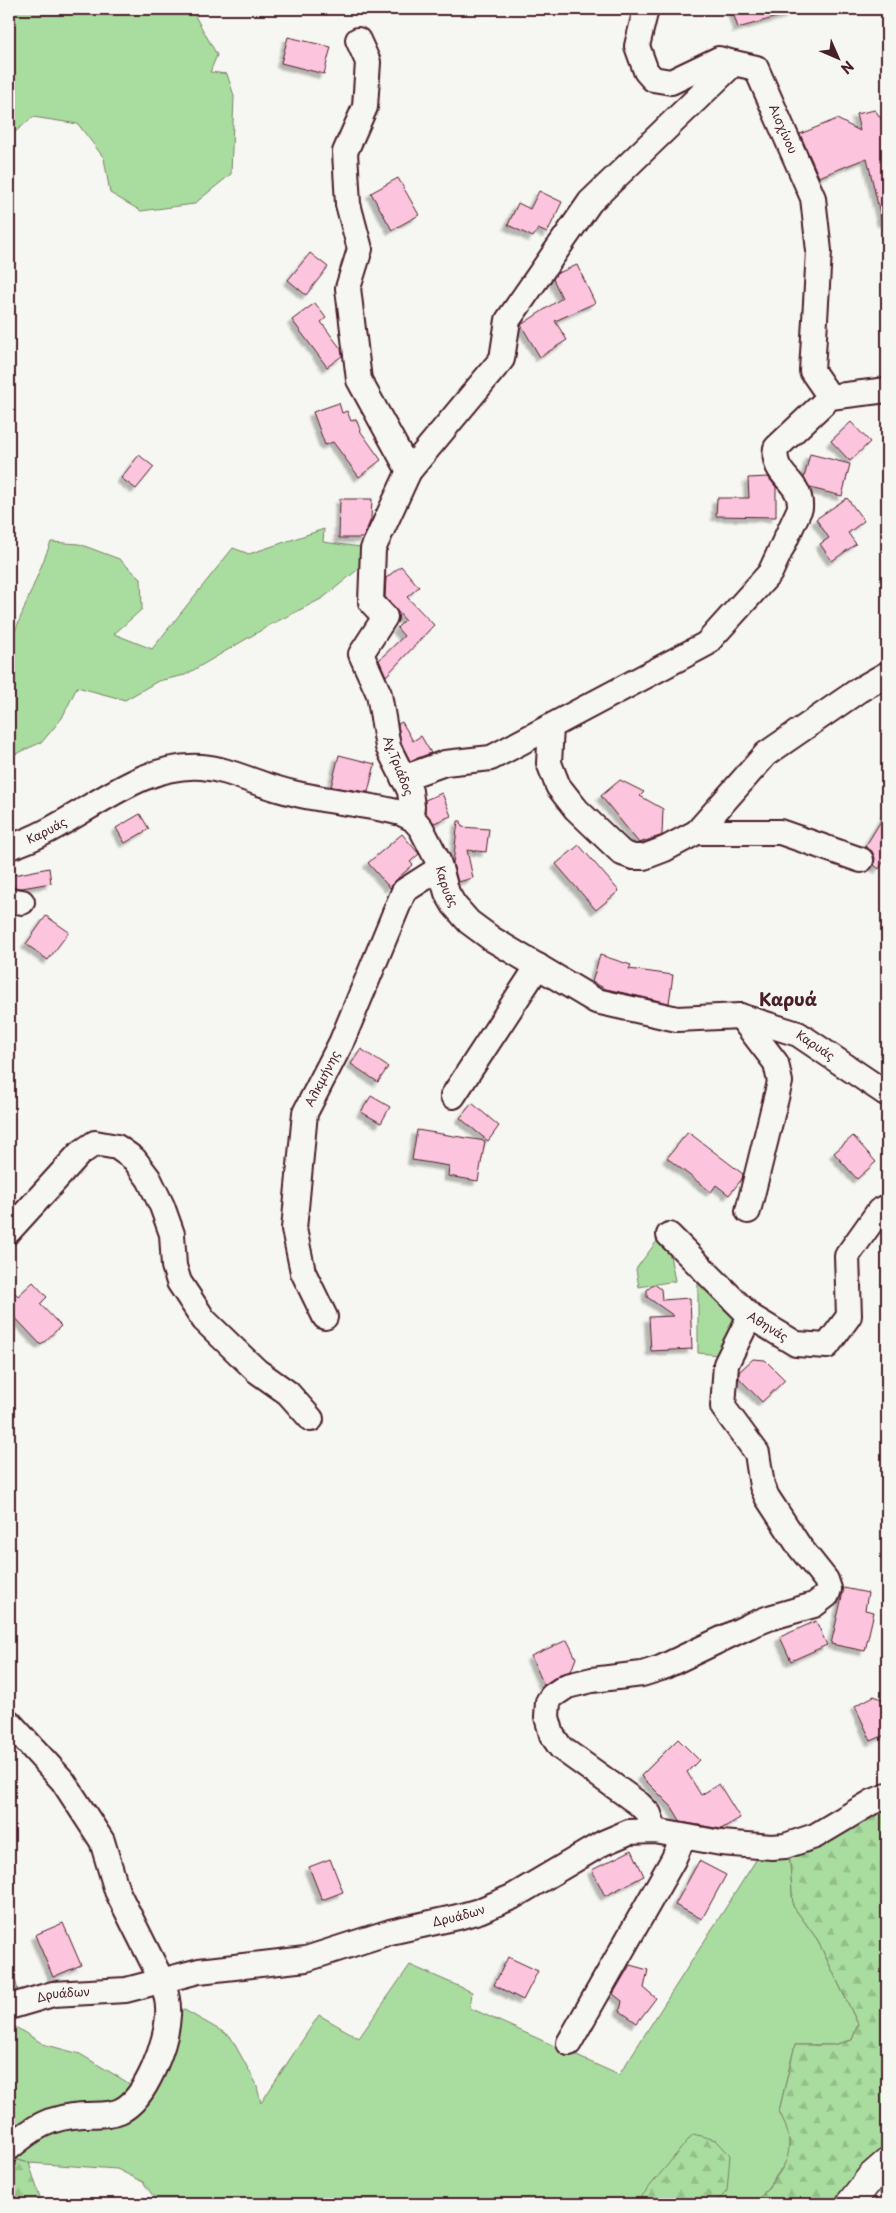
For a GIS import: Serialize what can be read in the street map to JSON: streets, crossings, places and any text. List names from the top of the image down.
{
  "streets": {
    "street": [
      "Αισχίνου",
      "Αγ.Τριάδος",
      "Καρυάς",
      "Αλκμήνης",
      "Αθηνάς",
      "Δρυάδων"
    ]
  },
  "crossings": [
    ["Αγ.Τριάδος", "Καρυάς"],
    ["Καρυάς", "Αλκμήνης"]
  ],
  "districts": ["Καρυά"],
  "north": "bottom right"
}
